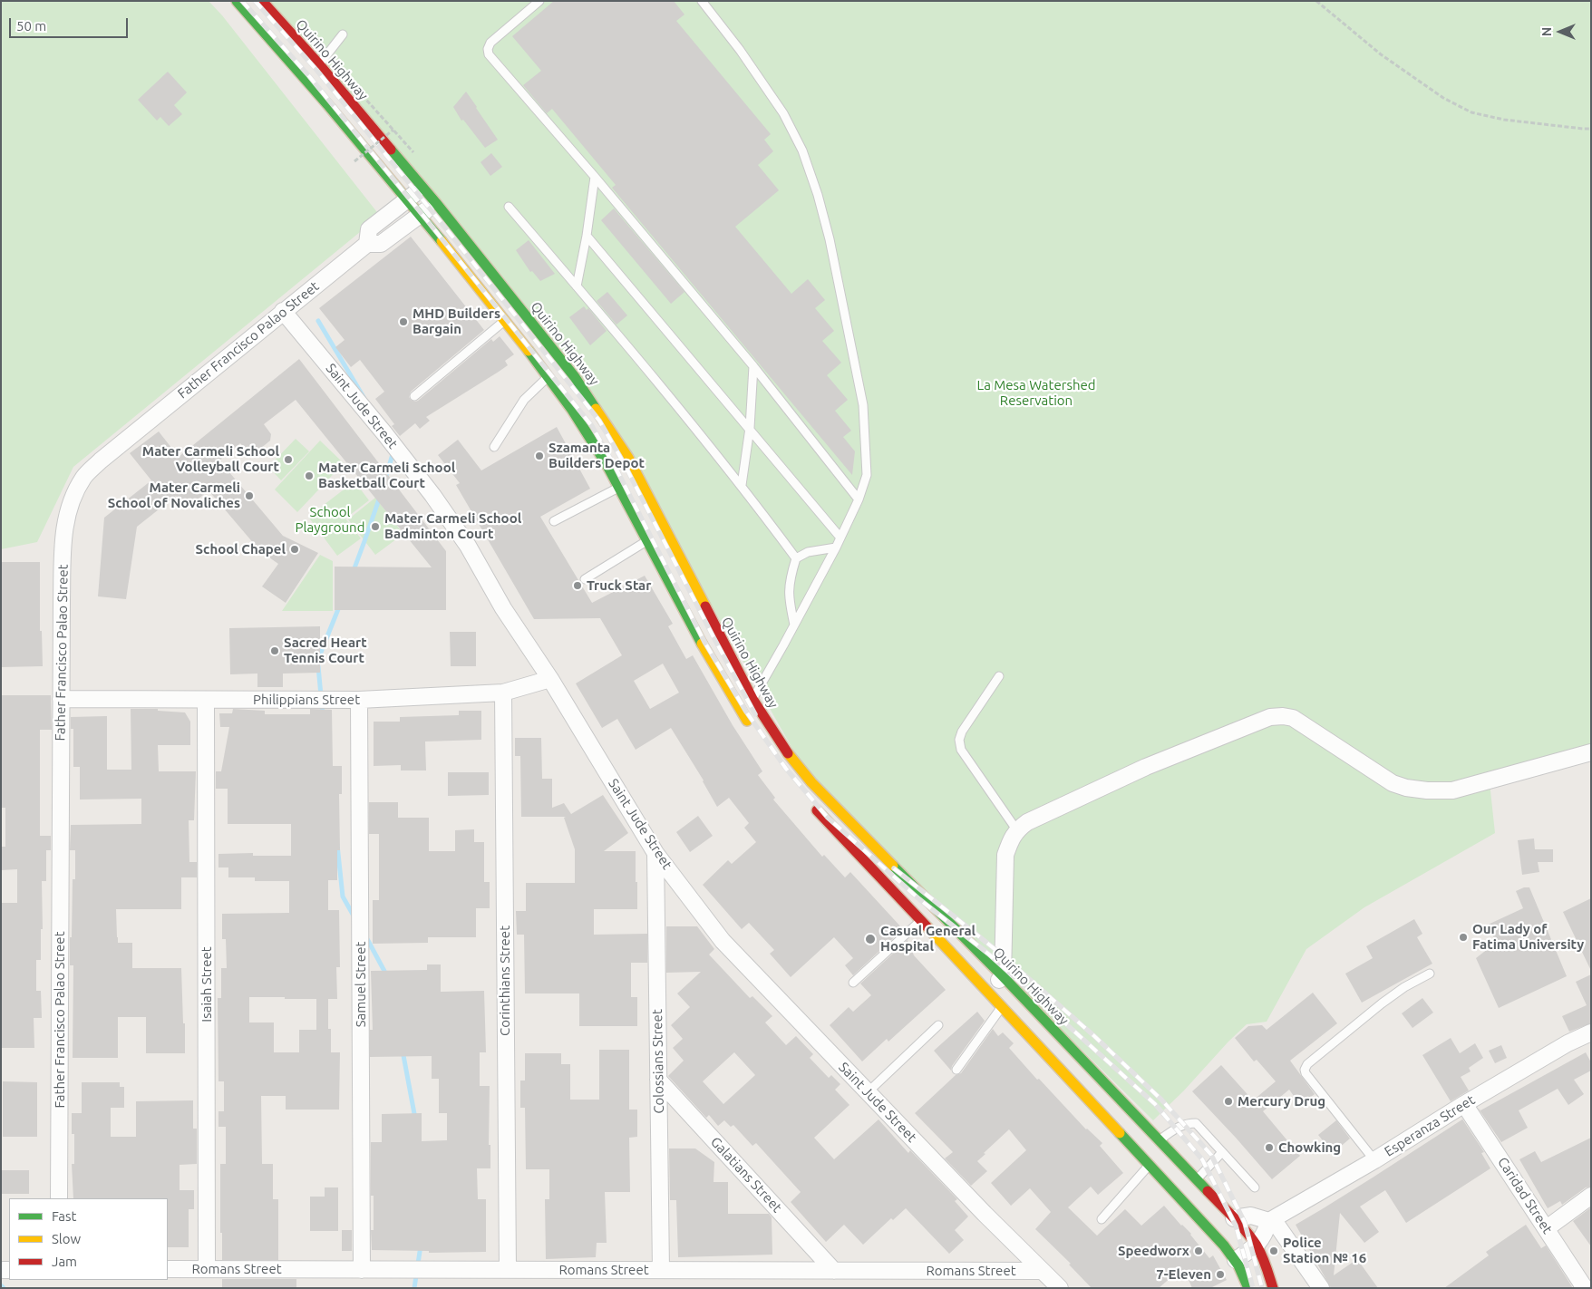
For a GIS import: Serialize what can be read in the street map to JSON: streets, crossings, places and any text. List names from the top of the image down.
{
  "streets": {
    "main road": ["Quirino Highway"],
    "street": [
      "Father Francisco Palao Street",
      "Saint Jude Street",
      "Philippians Street",
      "Corinthians Street",
      "Isaiah Street",
      "Samuel Street",
      "Colossians Street",
      "Esperanza Street",
      "Galatians Street",
      "Caridad Street",
      "Romans Street"
    ]
  },
  "crossings": [
    ["Quirino Highway", "Father Francisco Palao Street"],
    ["Father Francisco Palao Street", "Saint Jude Street"],
    ["Father Francisco Palao Street", "Philippians Street"],
    ["Saint Jude Street", "Philippians Street"],
    ["Saint Jude Street", "Colossians Street"],
    ["Saint Jude Street", "Romans Street"],
    ["Philippians Street", "Corinthians Street"],
    ["Philippians Street", "Isaiah Street"],
    ["Philippians Street", "Samuel Street"],
    ["Corinthians Street", "Romans Street"],
    ["Isaiah Street", "Romans Street"],
    ["Samuel Street", "Romans Street"],
    ["Colossians Street", "Galatians Street"],
    ["Colossians Street", "Romans Street"],
    ["Esperanza Street", "Caridad Street"],
    ["Galatians Street", "Romans Street"]
  ],
  "parks": ["La Mesa Watershed Reservation", "School Playground"],
  "places": [
    "MHD Builders Bargain",
    "Szamanta Builders Depot",
    "Mater Carmeli School Volleyball Court",
    "Mater Carmeli School Basketball Court",
    "Mater Carmeli School of Novaliches",
    "Mater Carmeli School Badminton Court",
    "School Chapel",
    "Truck Star",
    "Sacred Heart Tennis Court",
    "Our Lady of Fatima University",
    "Casual General Hospital",
    "Mercury Drug",
    "Chowking",
    "Speedworx",
    "Police Station № 16",
    "7-Eleven"
  ],
  "legend": ["Fast", "Slow", "Jam"],
  "scale_bar": "50 m",
  "north": "left"
}
